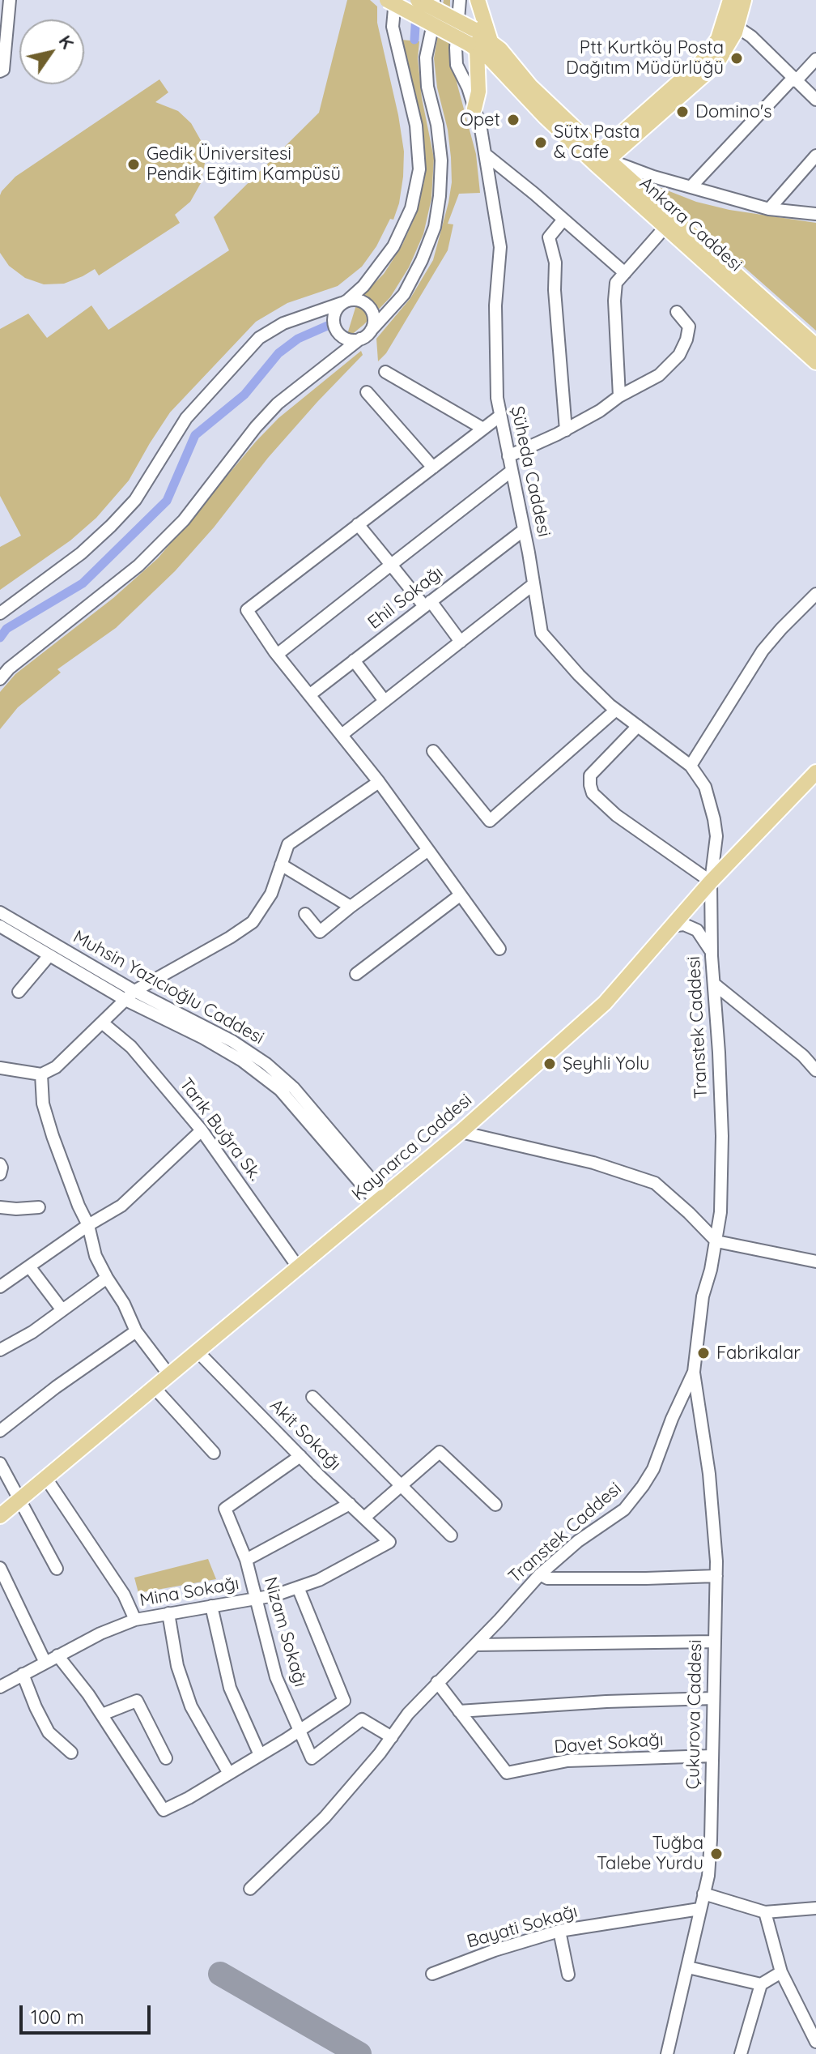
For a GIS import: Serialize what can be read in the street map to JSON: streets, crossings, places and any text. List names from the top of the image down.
{
  "streets": {
    "main road": ["Ankara Caddesi", "Kaynarca Caddesi"],
    "street": [
      "Şüheda Caddesi",
      "Ehil Sokağı",
      "Muhsin Yazıcıoğlu Caddesi",
      "Transtek Caddesi",
      "Tarık Buğra Sk.",
      "Akit Sokağı",
      "Mina Sokağı",
      "Nizam Sokağı",
      "Çukurova Caddesi",
      "Davet Sokağı",
      "Bayati Sokağı"
    ]
  },
  "crossings": [
    ["Şüheda Caddesi", "Ehil Sokağı"],
    ["Şüheda Caddesi", "Transtek Caddesi"],
    ["Şüheda Caddesi", "Kaynarca Caddesi"],
    ["Muhsin Yazıcıoğlu Caddesi", "Kaynarca Caddesi"],
    ["Transtek Caddesi", "Kaynarca Caddesi"],
    ["Transtek Caddesi", "Nizam Sokağı"],
    ["Transtek Caddesi", "Çukurova Caddesi"],
    ["Transtek Caddesi", "Davet Sokağı"],
    ["Tarık Buğra Sk.", "Kaynarca Caddesi"],
    ["Kaynarca Caddesi", "Akit Sokağı"],
    ["Akit Sokağı", "Mina Sokağı"],
    ["Akit Sokağı", "Nizam Sokağı"],
    ["Mina Sokağı", "Nizam Sokağı"],
    ["Çukurova Caddesi", "Davet Sokağı"],
    ["Çukurova Caddesi", "Bayati Sokağı"]
  ],
  "places": [
    "Ptt Kurtköy Posta Dağıtım Müdürlüğü",
    "Domino's",
    "Opet",
    "Sütx Pasta & Cafe",
    "Gedik Üniversitesi Pendik Eğitim Kampüsü",
    "Şeyhli Yolu",
    "Fabrikalar",
    "Tuğba Talebe Yurdu"
  ],
  "scale_bar": "100 m",
  "north": "top right"
}
